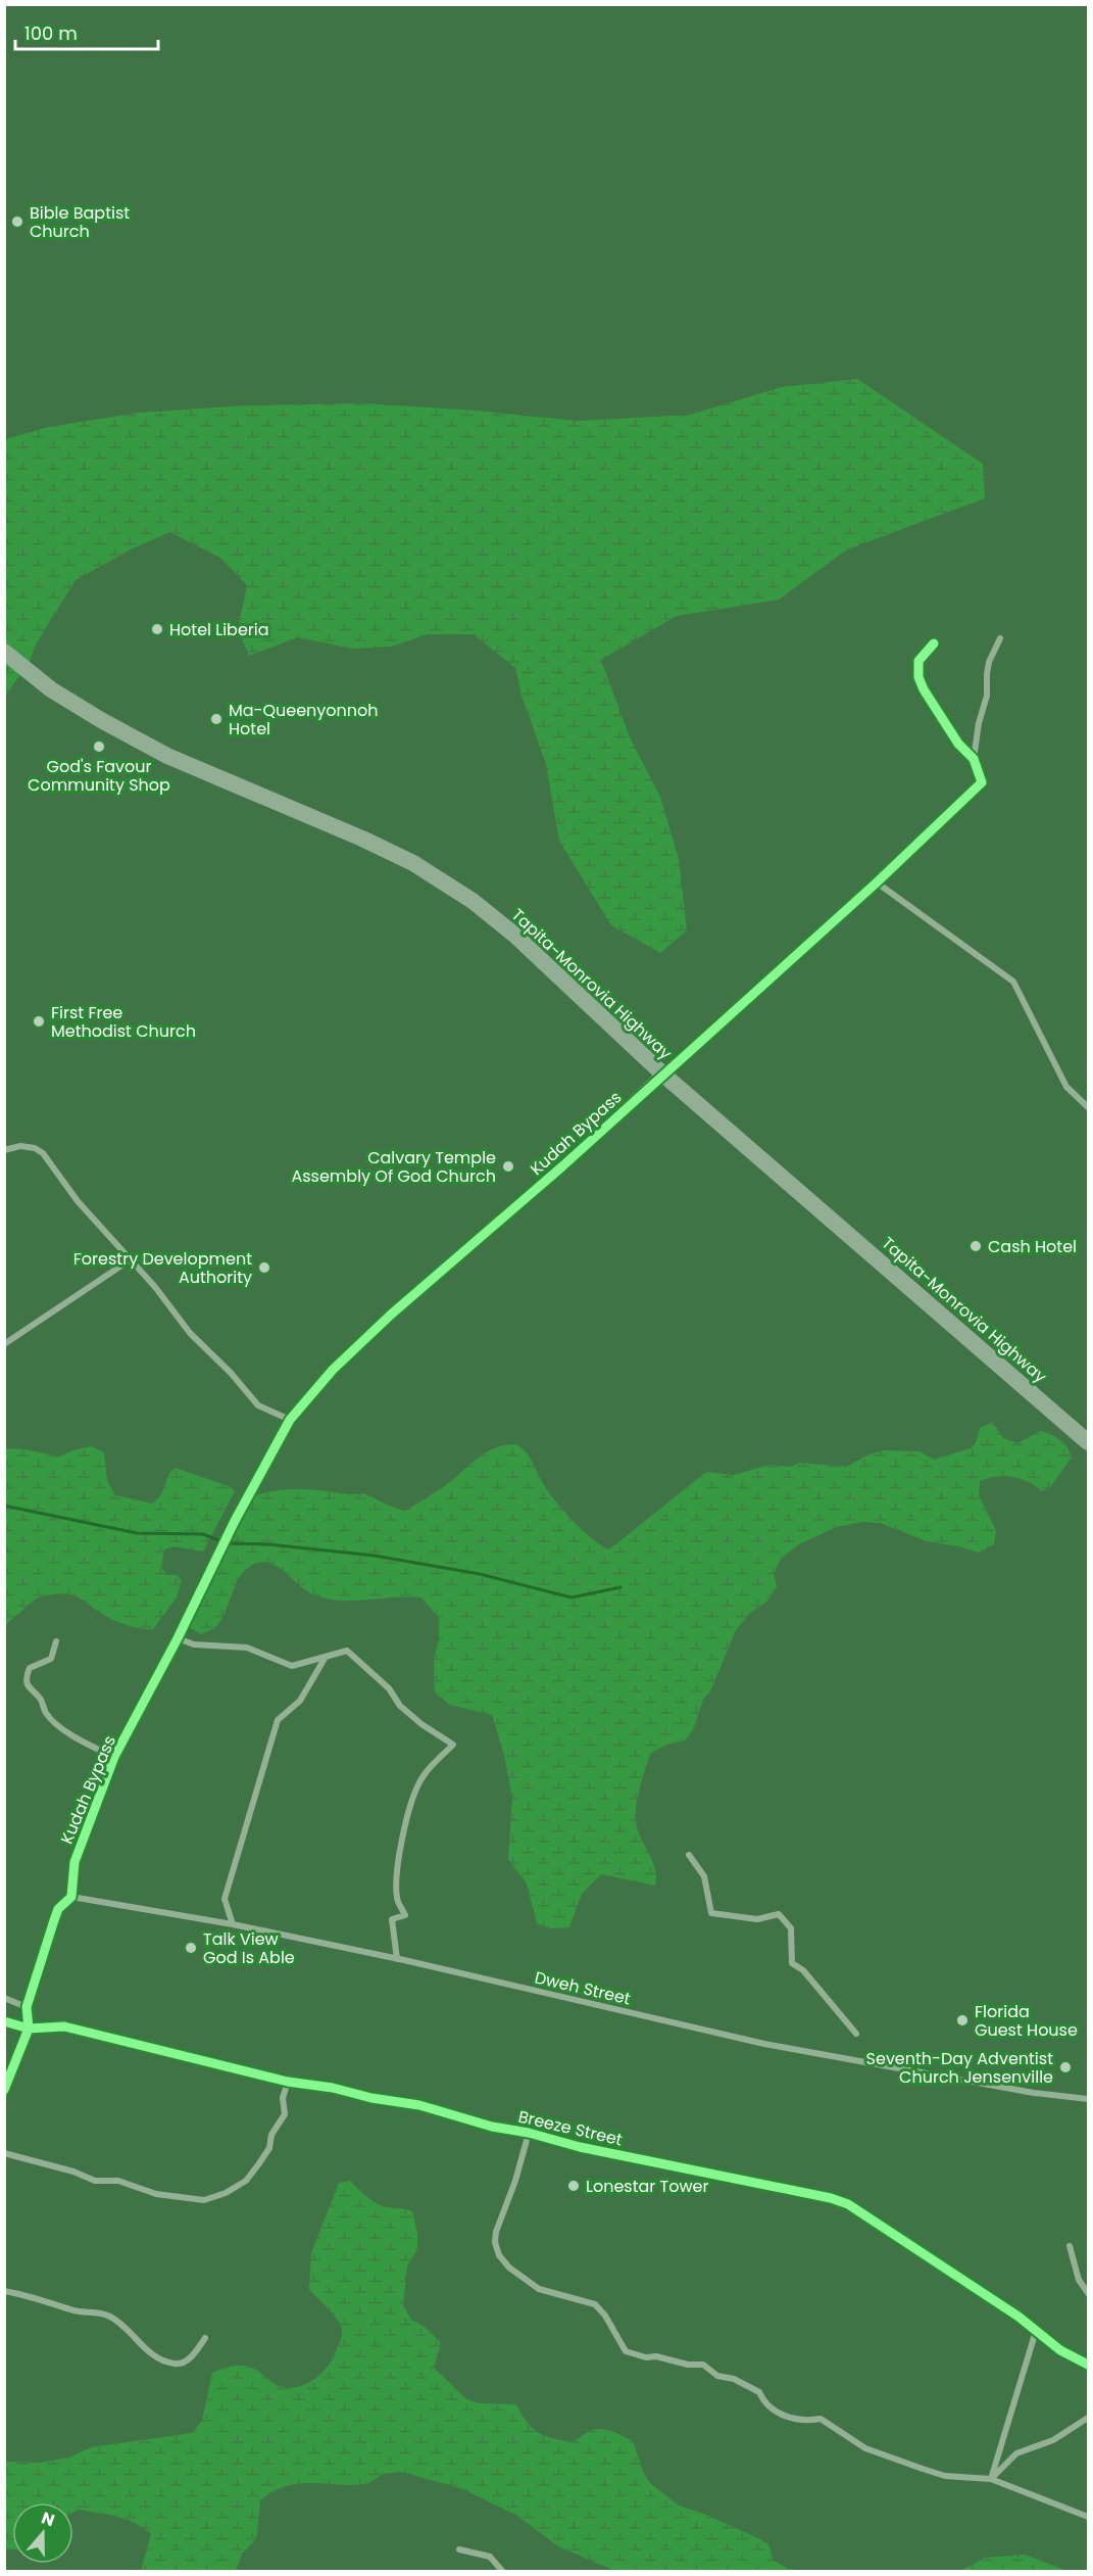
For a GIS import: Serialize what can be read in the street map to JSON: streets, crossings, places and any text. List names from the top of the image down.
{
  "streets": {
    "highway": ["Tapita-Monrovia Highway"],
    "street": ["Kudah Bypass", "Dweh Street", "Breeze Street"]
  },
  "crossings": [
    ["Tapita-Monrovia Highway", "Kudah Bypass"],
    ["Kudah Bypass", "Dweh Street"]
  ],
  "places": [
    "Bible Baptist Church",
    "Hotel Liberia",
    "Ma-Queenyonnoh Hotel",
    "God's Favour Community Shop",
    "First Free Methodist Church",
    "Calvary Temple Assembly Of God Church",
    "Cash Hotel",
    "Forestry Development Authority",
    "Talk View God Is Able",
    "Florida Guest House",
    "Seventh-Day Adventist Church Jensenville",
    "Lonestar Tower"
  ],
  "scale_bar": "100 m",
  "north": "top"
}
